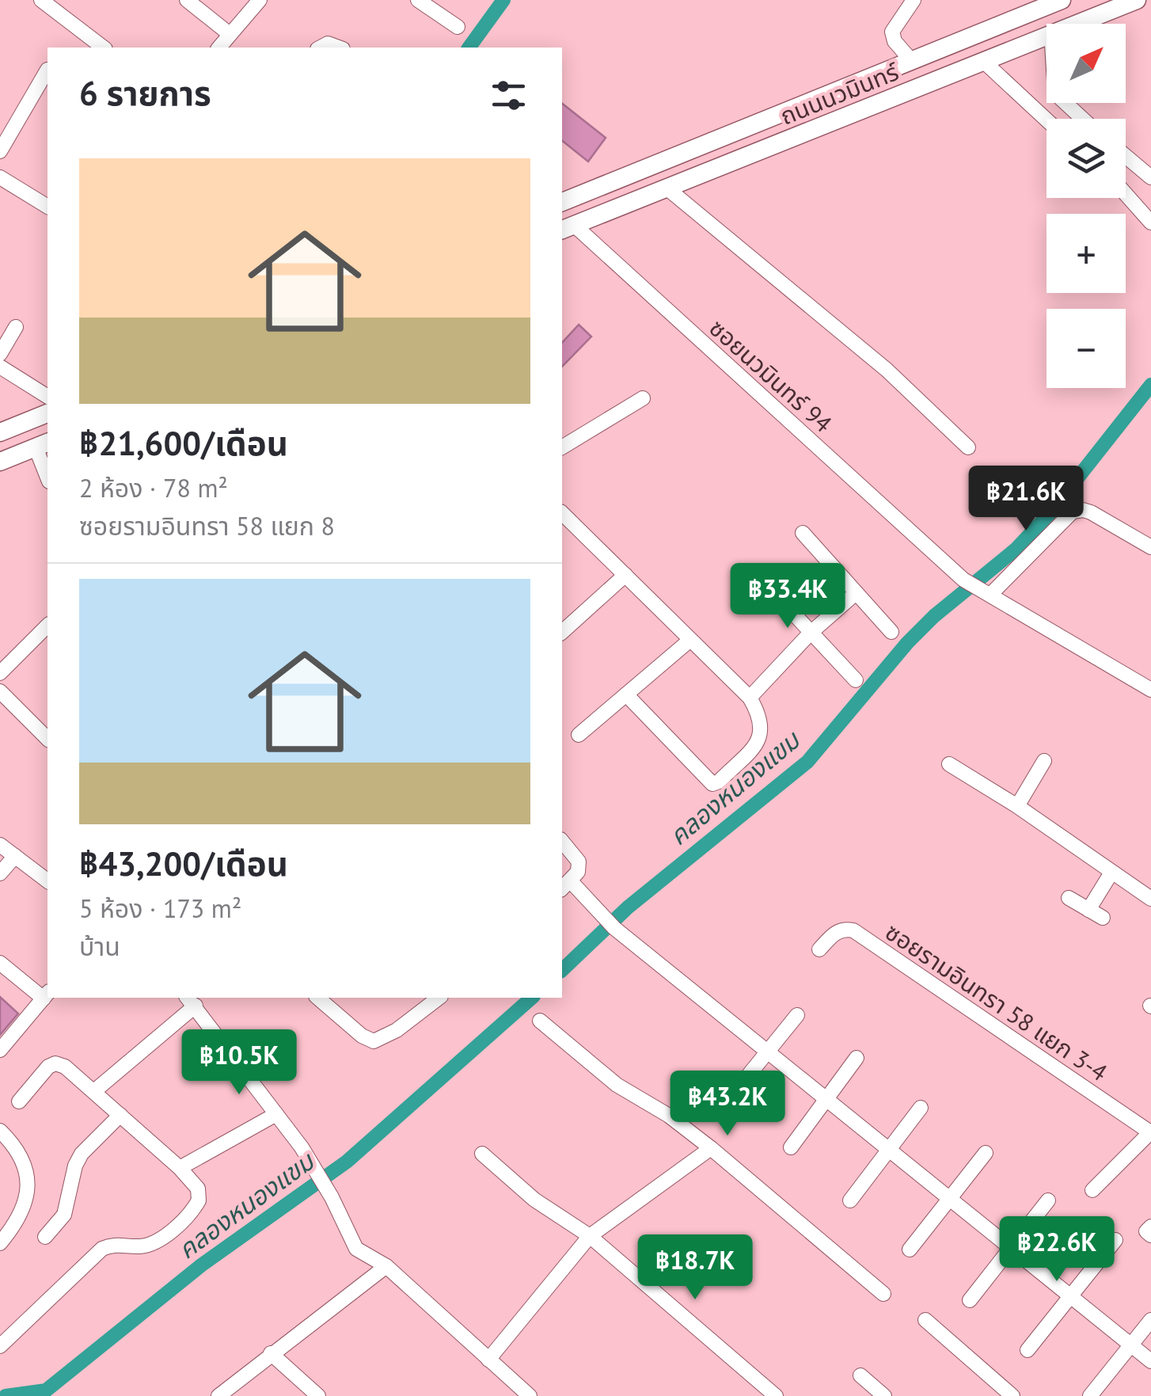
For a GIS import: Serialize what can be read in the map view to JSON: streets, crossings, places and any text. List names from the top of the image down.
{
  "streets": {
    "main road": ["ถนนนวมินทร์"],
    "street": ["ซอยนวมินทร์ 94", "ซอยรามอินทรา 58 แยก 3-4"]
  },
  "crossings": [
    ["ถนนนวมินทร์", "ซอยนวมินทร์ 94"]
  ],
  "water": ["คลองหนองแขม"],
  "north": "top right",
  "page": {
    "map_buttons": ["+", "−"],
    "heading": "6 รายการ",
    "list": [
      {
        "name": "฿21,600/เดือน",
        "note": "2 ห้อง · 78 m² · ซอยรามอินทรา 58 แยก 8"
      },
      {
        "name": "฿43,200/เดือน",
        "note": "5 ห้อง · 173 m² · บ้าน"
      }
    ],
    "price": [
      "฿21.6K",
      "฿33.4K",
      "฿10.5K",
      "฿43.2K",
      "฿22.6K",
      "฿18.7K"
    ]
  }
}
